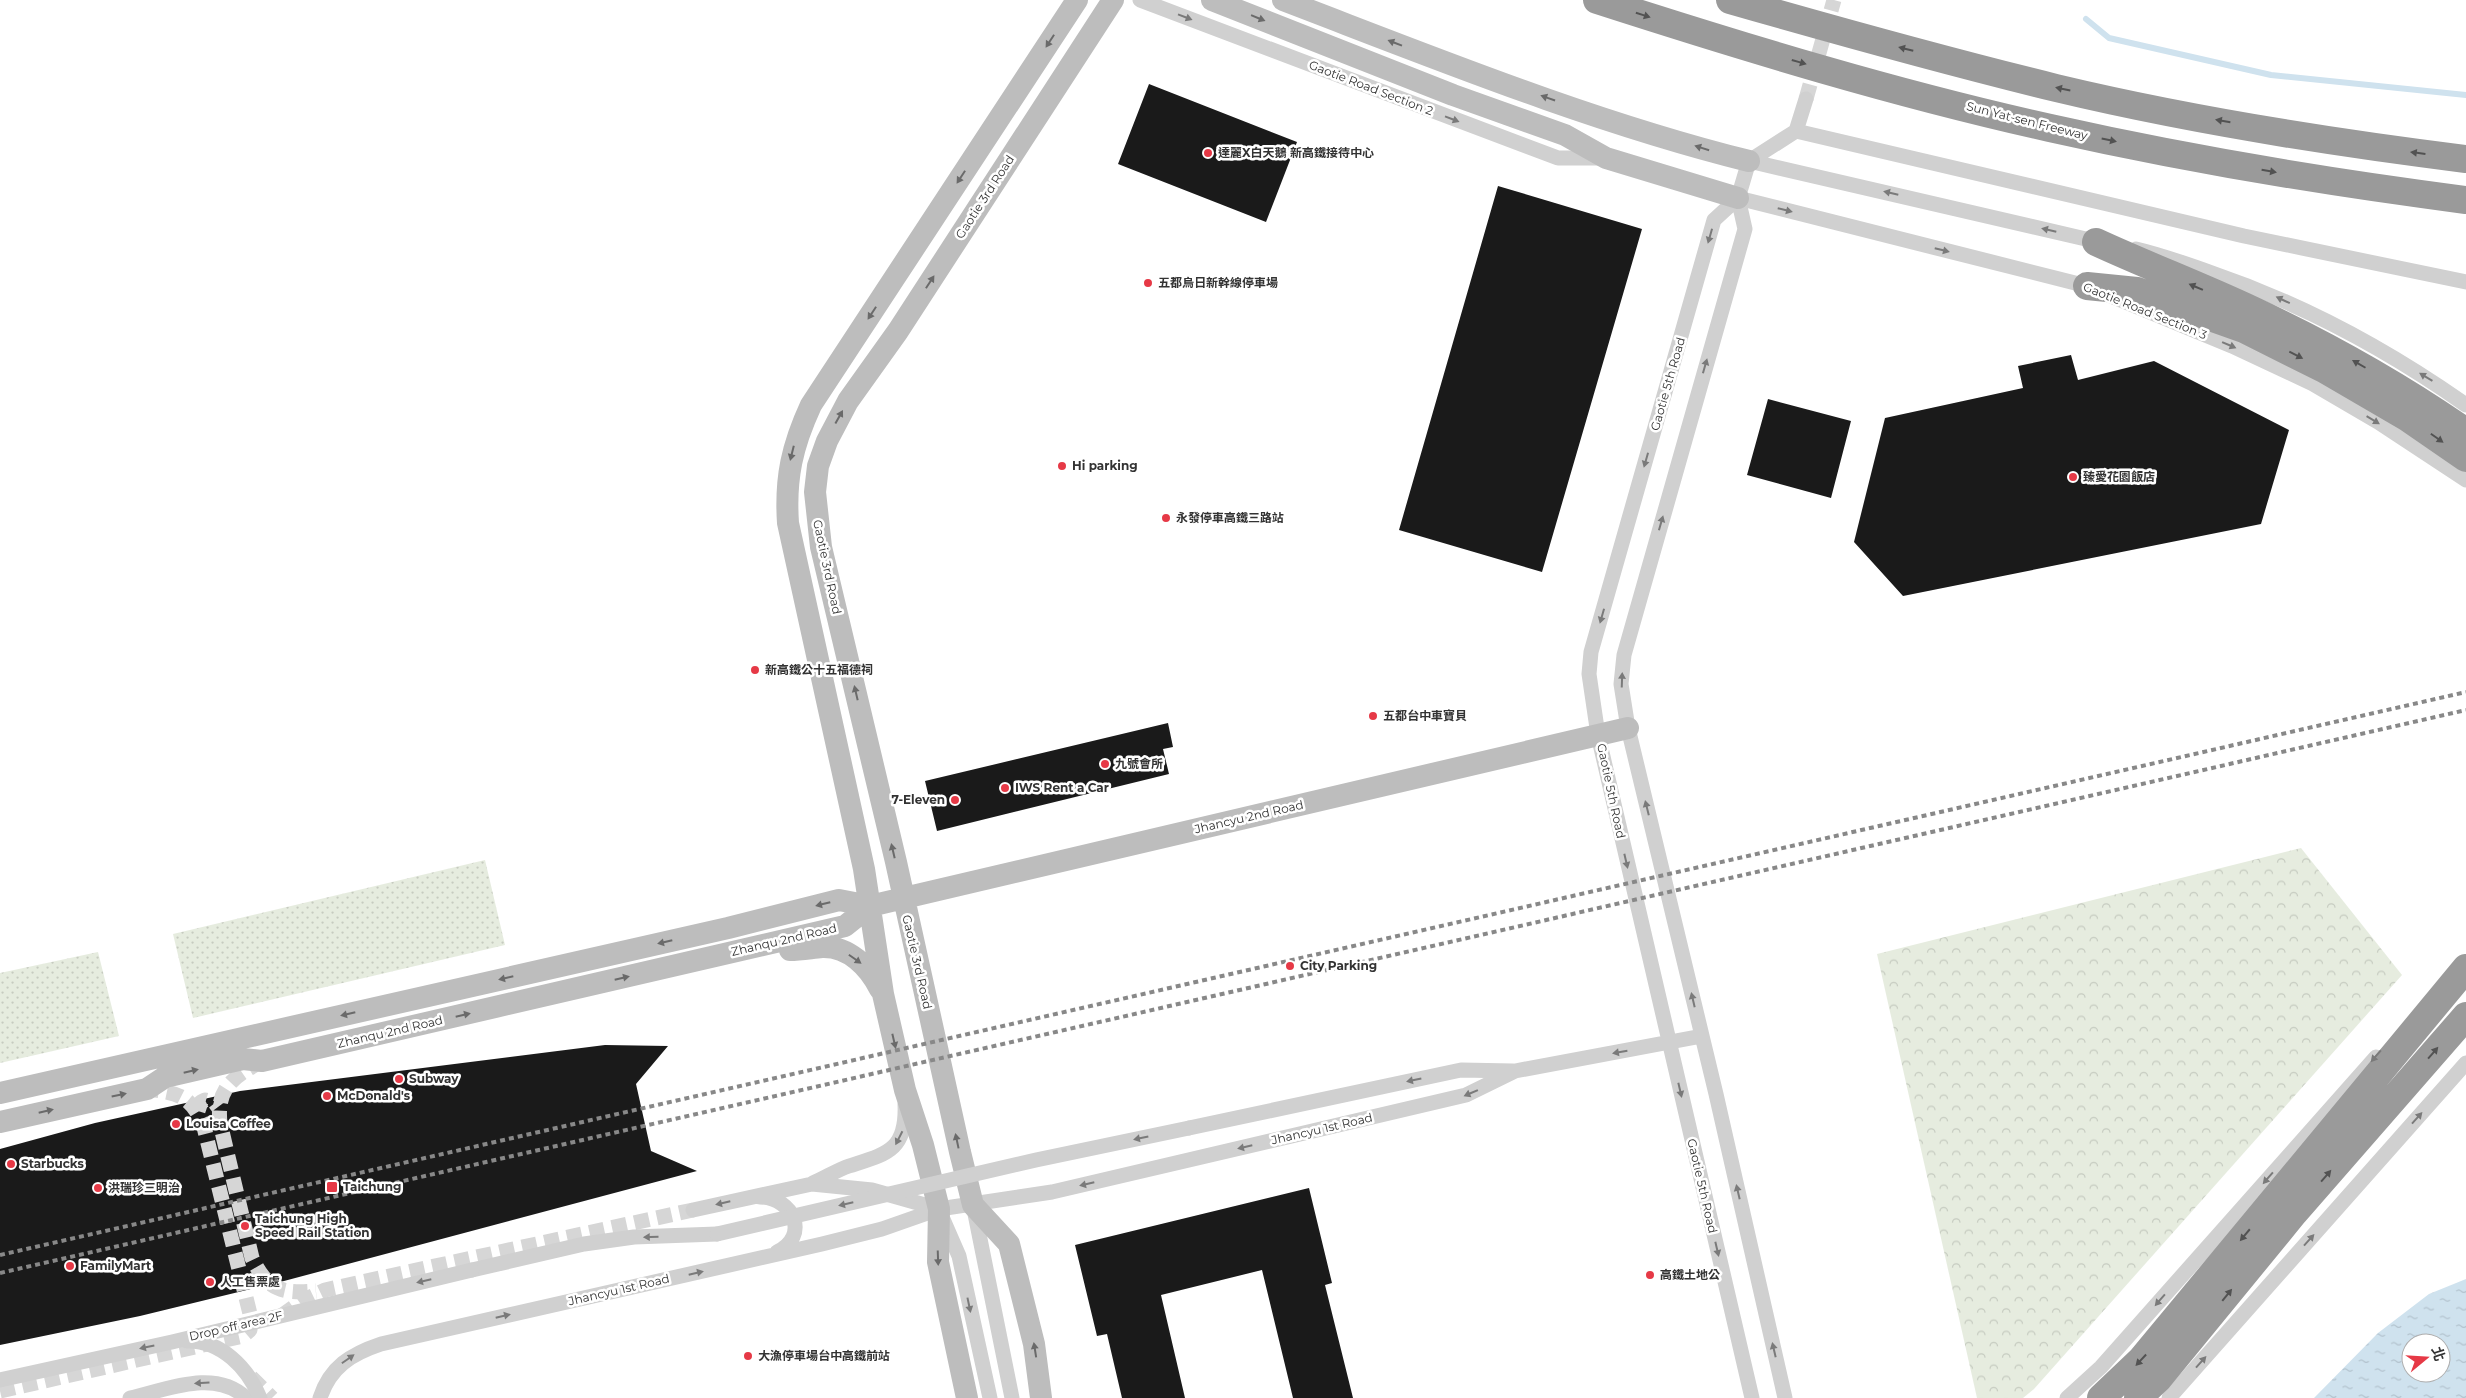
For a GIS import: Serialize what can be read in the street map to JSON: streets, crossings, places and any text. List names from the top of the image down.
{
  "streets": {
    "highway": ["Sun Yat-sen Freeway"],
    "street": [
      "Gaotie Road Section 2",
      "Gaotie 3rd Road",
      "Gaotie Road Section 3",
      "Gaotie 5th Road",
      "Jhancyu 2nd Road",
      "Zhanqu 2nd Road",
      "Jhancyu 1st Road",
      "Drop off area 2F"
    ]
  },
  "crossings": [
    ["Gaotie Road Section 2", "Gaotie Road Section 3"],
    ["Gaotie Road Section 2", "Gaotie 5th Road"],
    ["Gaotie 3rd Road", "Jhancyu 2nd Road"],
    ["Gaotie 3rd Road", "Jhancyu 1st Road"],
    ["Gaotie Road Section 3", "Gaotie 5th Road"],
    ["Gaotie 5th Road", "Jhancyu 2nd Road"],
    ["Gaotie 5th Road", "Jhancyu 1st Road"],
    ["Jhancyu 2nd Road", "Zhanqu 2nd Road"],
    ["Jhancyu 1st Road", "Drop off area 2F"]
  ],
  "one_way": ["Drop off area 2F"],
  "places": {
    "other": [
      "達麗X白天鵝 新高鐵接待中心",
      "五都烏日新幹線停車場",
      "Hi parking",
      "臻愛花園飯店",
      "永發停車高鐵三路站",
      "新高鐵公十五福德祠",
      "五都台中車寶貝",
      "九號會所",
      "IWS Rent a Car",
      "7-Eleven",
      "City Parking",
      "Subway",
      "McDonald's",
      "Louisa Coffee",
      "Starbucks",
      "洪瑞珍三明治",
      "Taichung High Speed Rail Station",
      "FamilyMart",
      "高鐵土地公",
      "人工售票處",
      "大漁停車場台中高鐵前站"
    ],
    "transit": ["Taichung"]
  },
  "north": "right"
}
